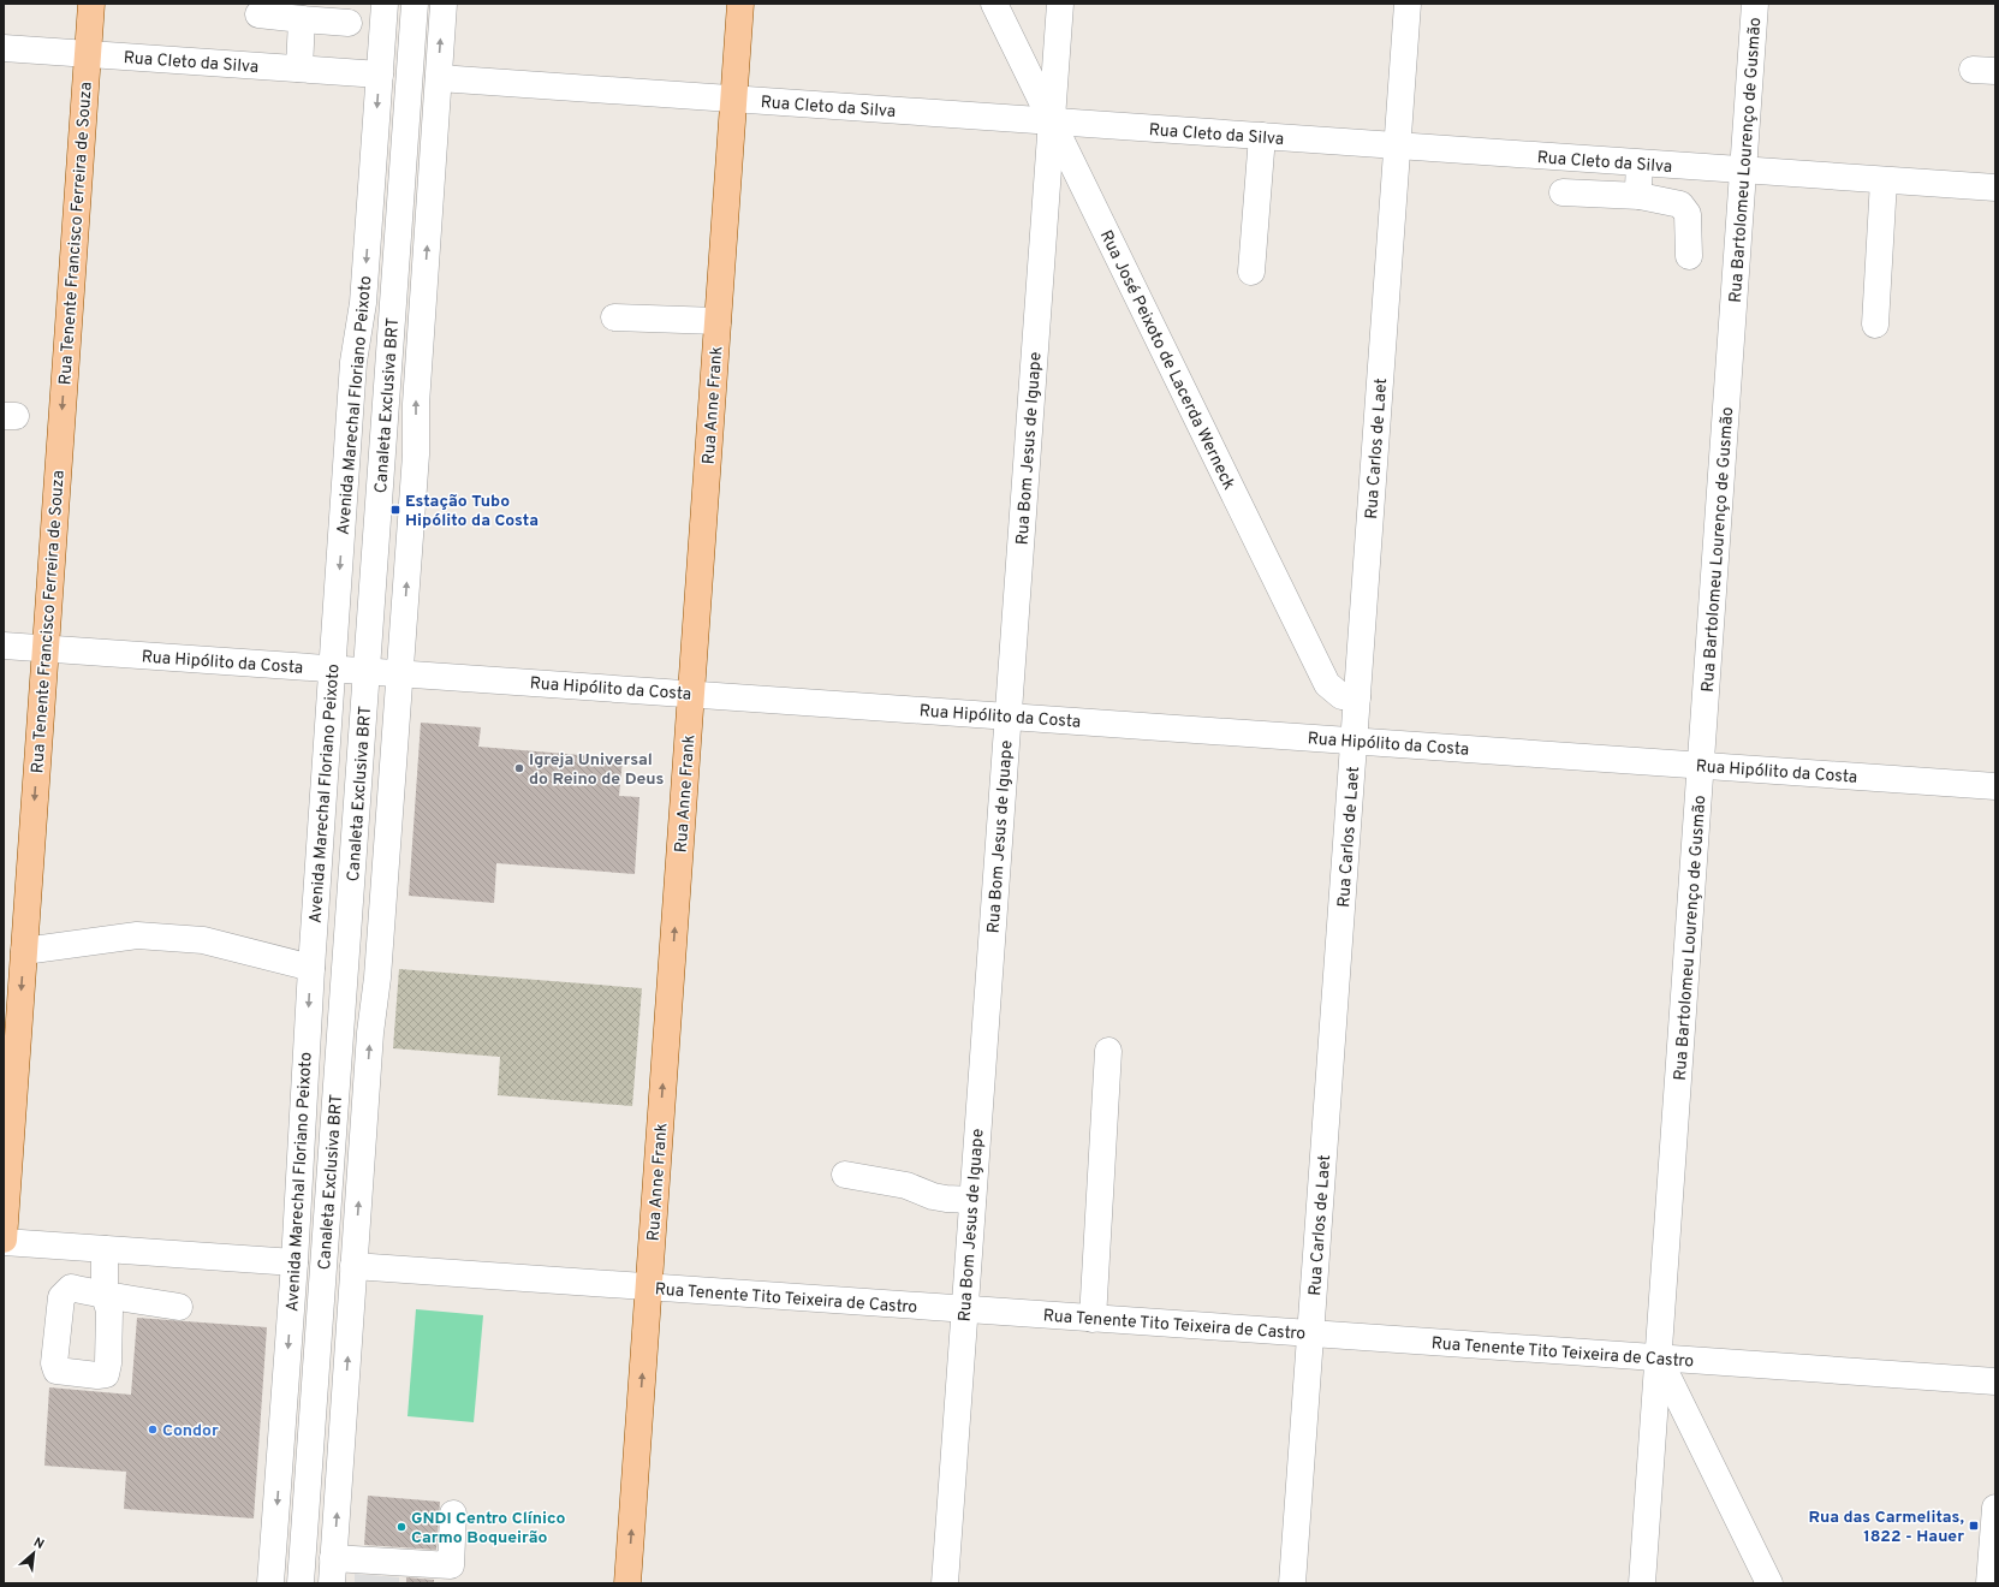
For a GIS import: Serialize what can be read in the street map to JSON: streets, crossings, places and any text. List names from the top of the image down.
{
  "streets": {
    "main road": ["Rua Tenente Francisco Ferreira de Souza", "Rua Anne Frank"],
    "street": [
      "Rua Cleto da Silva",
      "Rua Bartolomeu Lourenço de Gusmão",
      "Rua José Peixoto de Lacerda Werneck",
      "Avenida Marechal Floriano Peixoto",
      "Canaleta Exclusiva BRT",
      "Rua Bom Jesus de Iguape",
      "Rua Carlos de Laet",
      "Rua Hipólito da Costa",
      "Rua Tenente Tito Teixeira de Castro"
    ]
  },
  "crossings": [
    ["Rua Cleto da Silva", "Rua Bartolomeu Lourenço de Gusmão"],
    ["Rua Cleto da Silva", "Rua Tenente Francisco Ferreira de Souza"],
    ["Rua Cleto da Silva", "Rua José Peixoto de Lacerda Werneck"],
    ["Rua Cleto da Silva", "Avenida Marechal Floriano Peixoto"],
    ["Rua Cleto da Silva", "Rua Anne Frank"],
    ["Rua Cleto da Silva", "Rua Bom Jesus de Iguape"],
    ["Rua Cleto da Silva", "Rua Carlos de Laet"],
    ["Rua Bartolomeu Lourenço de Gusmão", "Rua Hipólito da Costa"],
    ["Rua Bartolomeu Lourenço de Gusmão", "Rua Tenente Tito Teixeira de Castro"],
    ["Rua Tenente Francisco Ferreira de Souza", "Rua Hipólito da Costa"],
    ["Rua José Peixoto de Lacerda Werneck", "Rua Bom Jesus de Iguape"],
    ["Rua José Peixoto de Lacerda Werneck", "Rua Carlos de Laet"],
    ["Avenida Marechal Floriano Peixoto", "Rua Hipólito da Costa"],
    ["Canaleta Exclusiva BRT", "Rua Hipólito da Costa"],
    ["Rua Anne Frank", "Rua Hipólito da Costa"],
    ["Rua Anne Frank", "Rua Tenente Tito Teixeira de Castro"],
    ["Rua Bom Jesus de Iguape", "Rua Hipólito da Costa"],
    ["Rua Bom Jesus de Iguape", "Rua Tenente Tito Teixeira de Castro"],
    ["Rua Carlos de Laet", "Rua Hipólito da Costa"],
    ["Rua Carlos de Laet", "Rua Tenente Tito Teixeira de Castro"]
  ],
  "one_way": ["Rua Tenente Francisco Ferreira de Souza", "Rua Anne Frank"],
  "places": {
    "transit": ["Estação Tubo Hipólito da Costa", "Rua das Carmelitas, 1822 - Hauer"],
    "other": ["Igreja Universal do Reino de Deus", "Condor", "GNDI Centro Clínico Carmo Boqueirão"]
  },
  "north": "top right"
}
